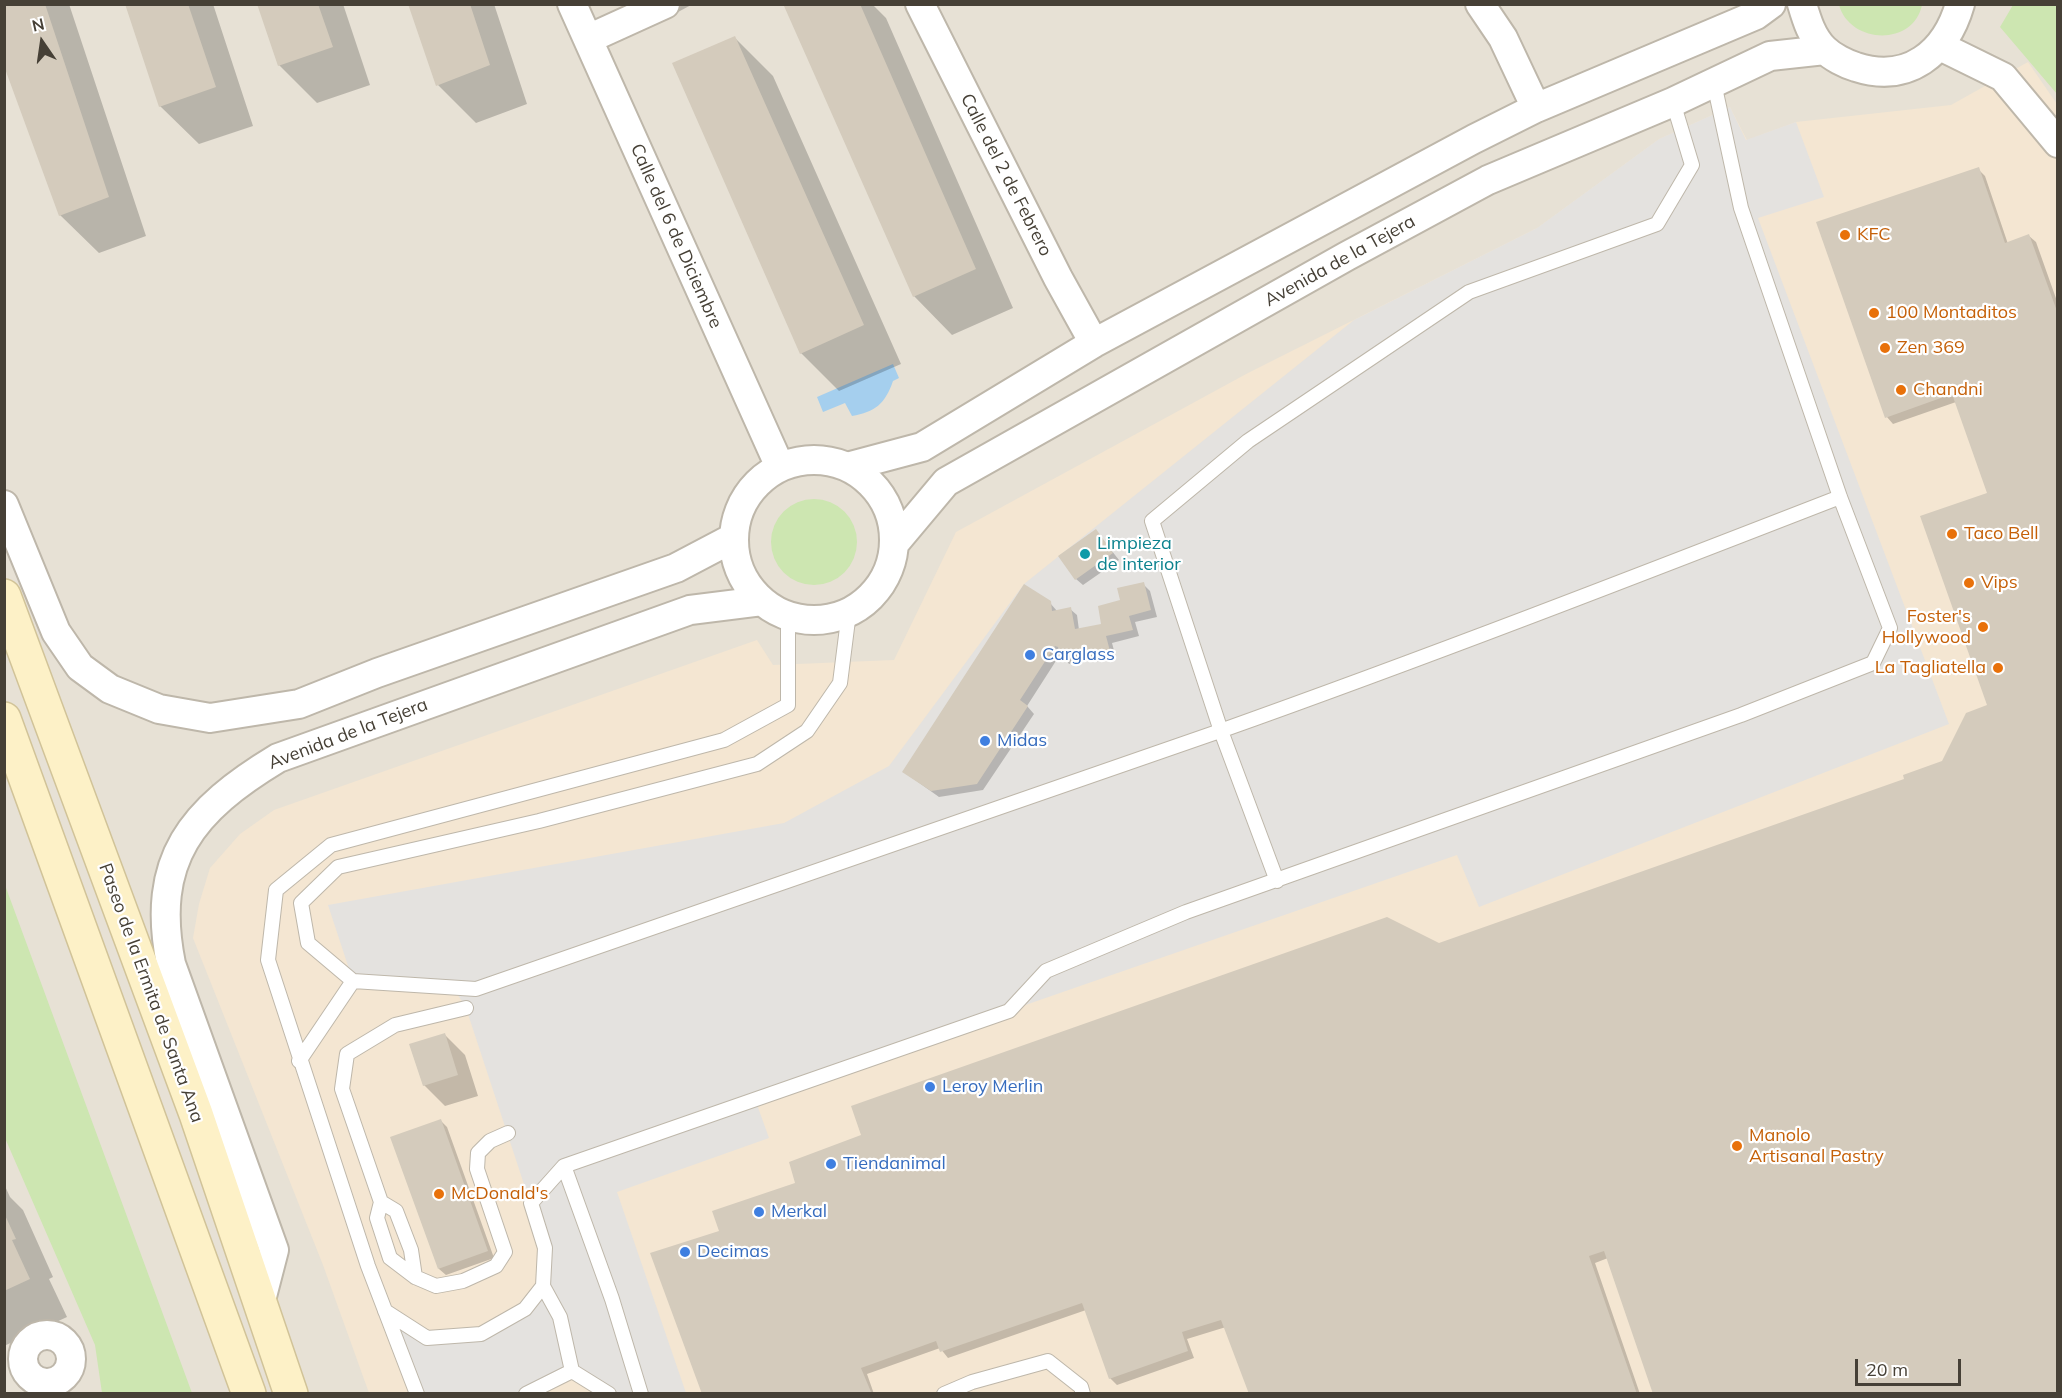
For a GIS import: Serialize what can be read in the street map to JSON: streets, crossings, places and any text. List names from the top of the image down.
{
  "streets": {
    "main road": ["Paseo de la Ermita de Santa Ana"],
    "street": ["Calle del 2 de Febrero", "Calle del 6 de Diciembre", "Avenida de la Tejera"]
  },
  "crossings": [
    ["Calle del 6 de Diciembre", "Avenida de la Tejera"],
    ["Avenida de la Tejera", "Paseo de la Ermita de Santa Ana"]
  ],
  "places": [
    "KFC",
    "100 Montaditos",
    "Zen 369",
    "Chandni",
    "Taco Bell",
    "Limpieza de interior",
    "Vips",
    "Foster's Hollywood",
    "Carglass",
    "La Tagliatella",
    "Midas",
    "Leroy Merlin",
    "Manolo Artisanal Pastry",
    "Tiendanimal",
    "McDonald's",
    "Merkal",
    "Decimas"
  ],
  "scale_bar": "20 m",
  "north": "top"
}
